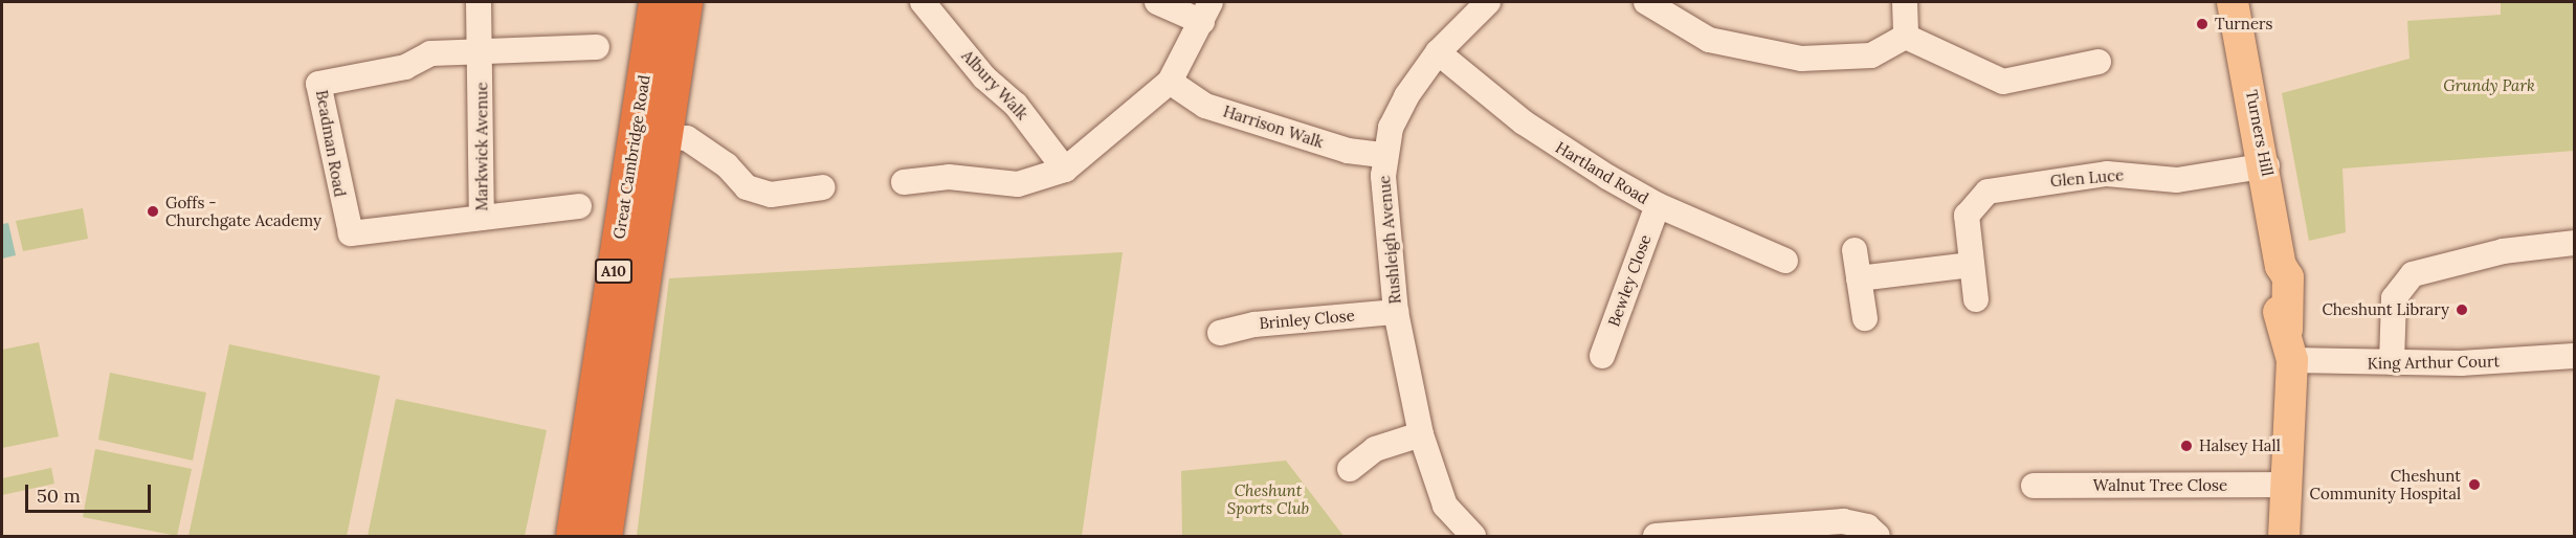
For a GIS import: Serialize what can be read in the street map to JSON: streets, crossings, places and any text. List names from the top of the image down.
{
  "streets": {
    "highway": ["Great Cambridge Road", "A10"],
    "main road": ["Turners Hill"],
    "street": [
      "Albury Walk",
      "Harrison Walk",
      "Beadman Road",
      "Markwick Avenue",
      "Hartland Road",
      "Glen Luce",
      "Rushleigh Avenue",
      "Bewley Close",
      "Brinley Close",
      "King Arthur Court",
      "Walnut Tree Close"
    ]
  },
  "crossings": [
    ["Harrison Walk", "Rushleigh Avenue"],
    ["Turners Hill", "Glen Luce"],
    ["Turners Hill", "King Arthur Court"],
    ["Turners Hill", "Walnut Tree Close"],
    ["Beadman Road", "Markwick Avenue"],
    ["Hartland Road", "Rushleigh Avenue"],
    ["Hartland Road", "Bewley Close"],
    ["Rushleigh Avenue", "Brinley Close"]
  ],
  "parks": ["Grundy Park", "Cheshunt Sports Club"],
  "places": [
    "Turners",
    "Goffs - Churchgate Academy",
    "Cheshunt Library",
    "Halsey Hall",
    "Cheshunt Community Hospital"
  ],
  "scale_bar": "50 m"
}
